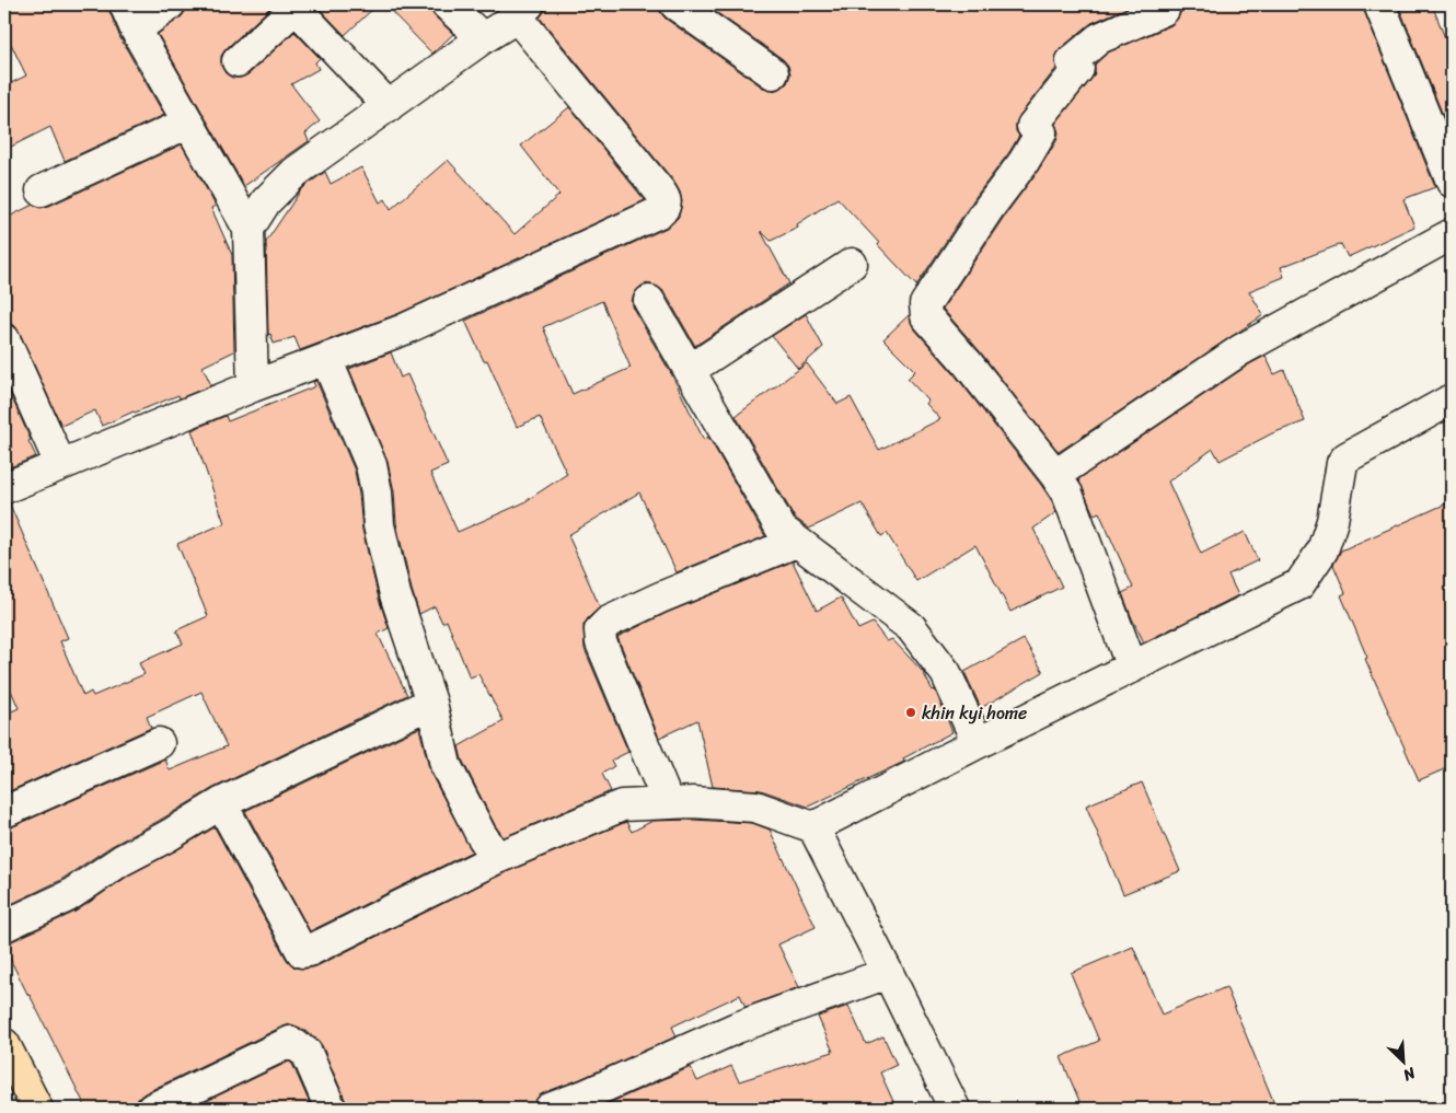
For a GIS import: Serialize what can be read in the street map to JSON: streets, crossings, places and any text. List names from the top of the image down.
{
  "places": ["khin kyi home"],
  "north": "bottom right"
}
